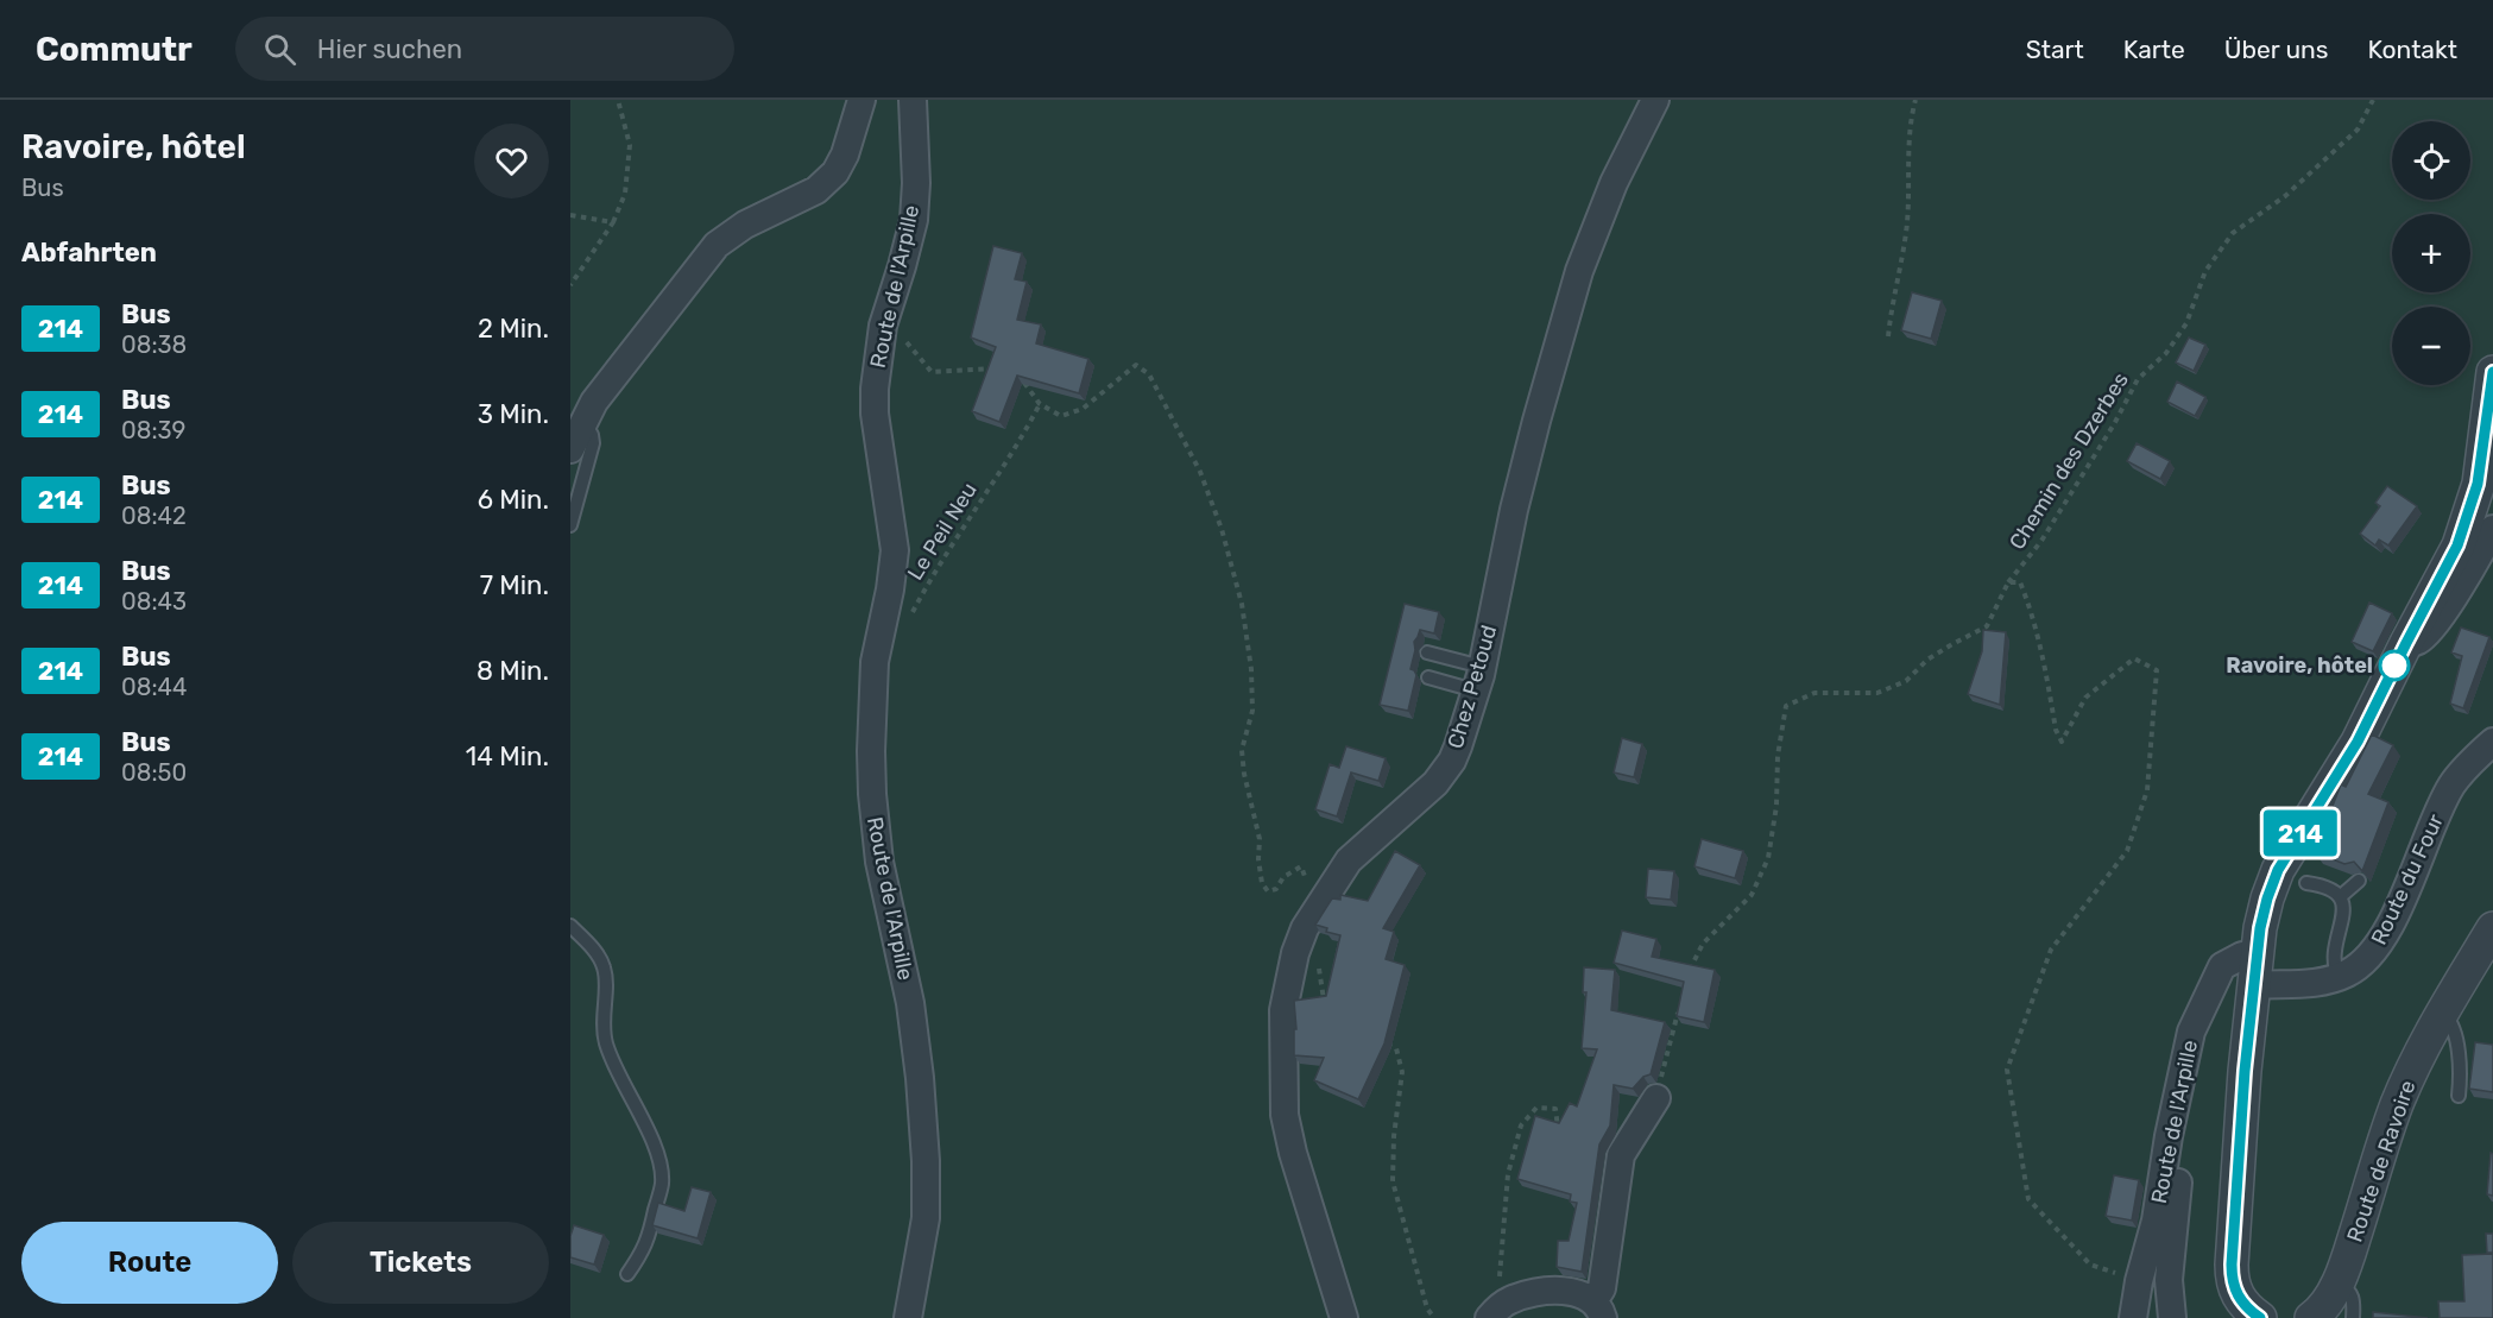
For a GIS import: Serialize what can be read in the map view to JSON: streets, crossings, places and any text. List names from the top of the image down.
{
  "streets": {
    "street": [
      "Route de l'Arpille",
      "Chez Petoud",
      "Route du Four",
      "Route de Ravoire"
    ],
    "path": ["Chemin des Dzerbes", "Le Peil Neu"]
  },
  "crossings": [
    ["Route de l'Arpille", "Route du Four"]
  ],
  "places": ["Ravoire, hôtel"],
  "lines": ["bus line 214"],
  "page": {
    "header": "Commutr",
    "search": "Hier suchen",
    "nav": [
      "Start",
      "Karte",
      "Über uns",
      "Kontakt"
    ],
    "heading": [
      ["Ravoire, hôtel", "Bus"],
      "Abfahrten"
    ],
    "on_map": "214",
    "map_buttons": ["+", "−"],
    "list": [
      {
        "mark": "214",
        "name": "Bus",
        "note": "08:38",
        "value": "2 Min."
      },
      {
        "mark": "214",
        "name": "Bus",
        "note": "08:39",
        "value": "3 Min."
      },
      {
        "mark": "214",
        "name": "Bus",
        "note": "08:42",
        "value": "6 Min."
      },
      {
        "mark": "214",
        "name": "Bus",
        "note": "08:43",
        "value": "7 Min."
      },
      {
        "mark": "214",
        "name": "Bus",
        "note": "08:44",
        "value": "8 Min."
      },
      {
        "mark": "214",
        "name": "Bus",
        "note": "08:50",
        "value": "14 Min."
      }
    ],
    "buttons": ["Route", "Tickets"]
  }
}
